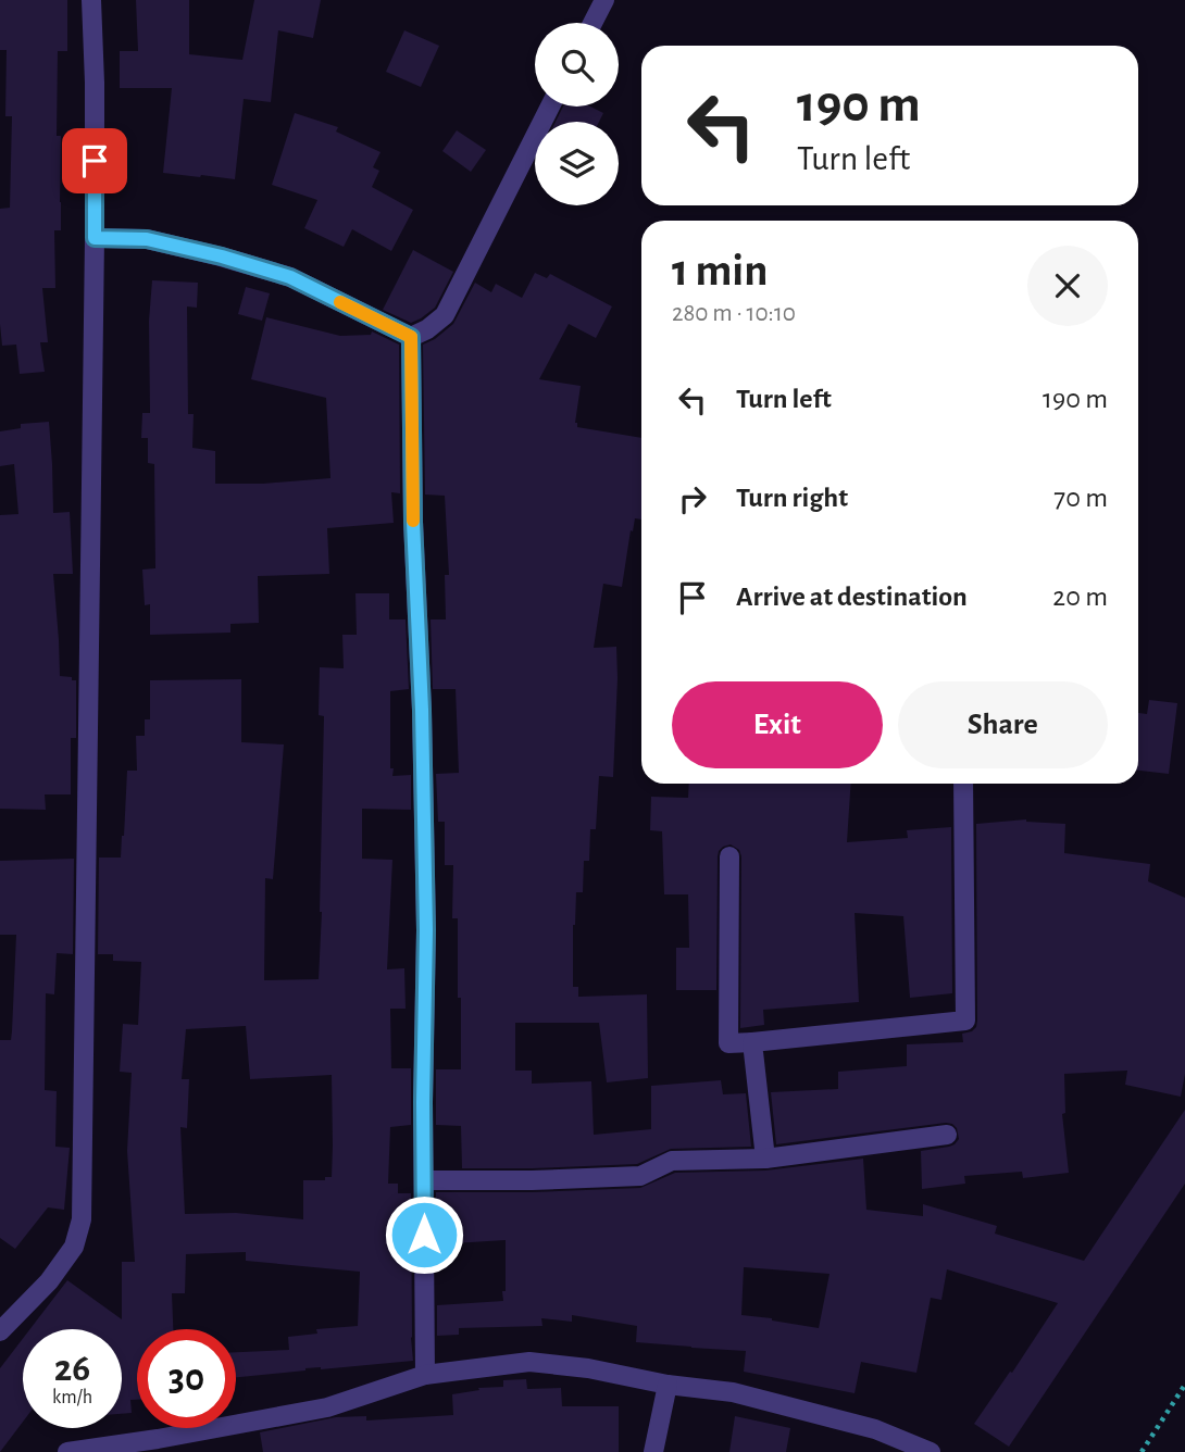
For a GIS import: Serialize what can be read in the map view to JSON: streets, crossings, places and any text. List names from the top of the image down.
{
  "page": {
    "turn": ["190 m", "Turn left"],
    "heading": ["1 min", "280 m · 10:10"],
    "list": [
      {
        "name": "Turn left",
        "value": "190 m"
      },
      {
        "name": "Turn right",
        "value": "70 m"
      },
      {
        "name": "Arrive at destination",
        "value": "20 m"
      }
    ],
    "buttons": ["Exit", "Share"],
    "speed": "26 km/h",
    "limit": "30"
  }
}
